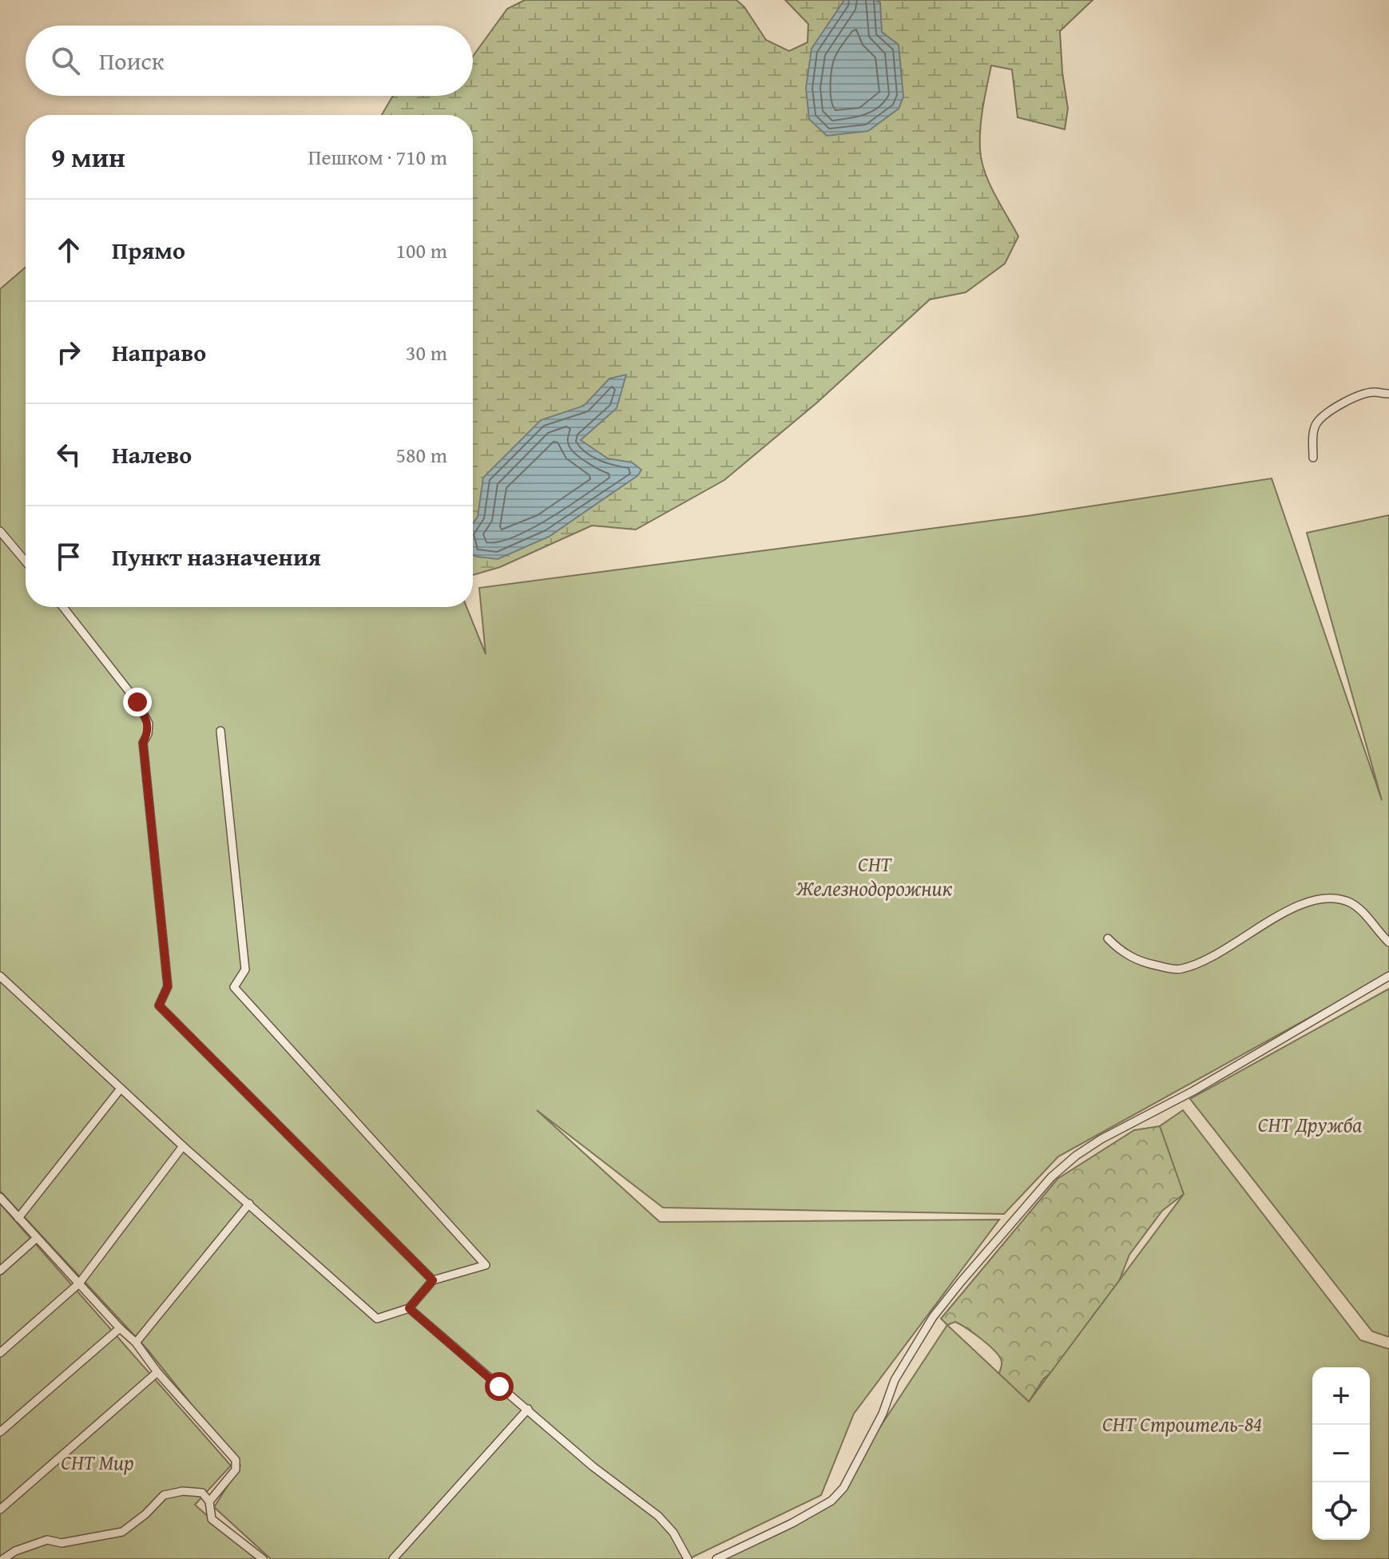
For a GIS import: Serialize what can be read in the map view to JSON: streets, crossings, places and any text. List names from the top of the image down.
{
  "parks": [
    "СНТ Железнодорожник",
    "СНТ Дружба",
    "СНТ Строитель-84",
    "СНТ Мир"
  ],
  "page": {
    "search": "Поиск",
    "heading": ["9 мин", "Пешком · 710 m"],
    "list": [
      ["Прямо", "100 m"],
      ["Направо", "30 m"],
      ["Налево", "580 m"],
      "Пункт назначения"
    ],
    "map_buttons": ["+", "−"]
  }
}
